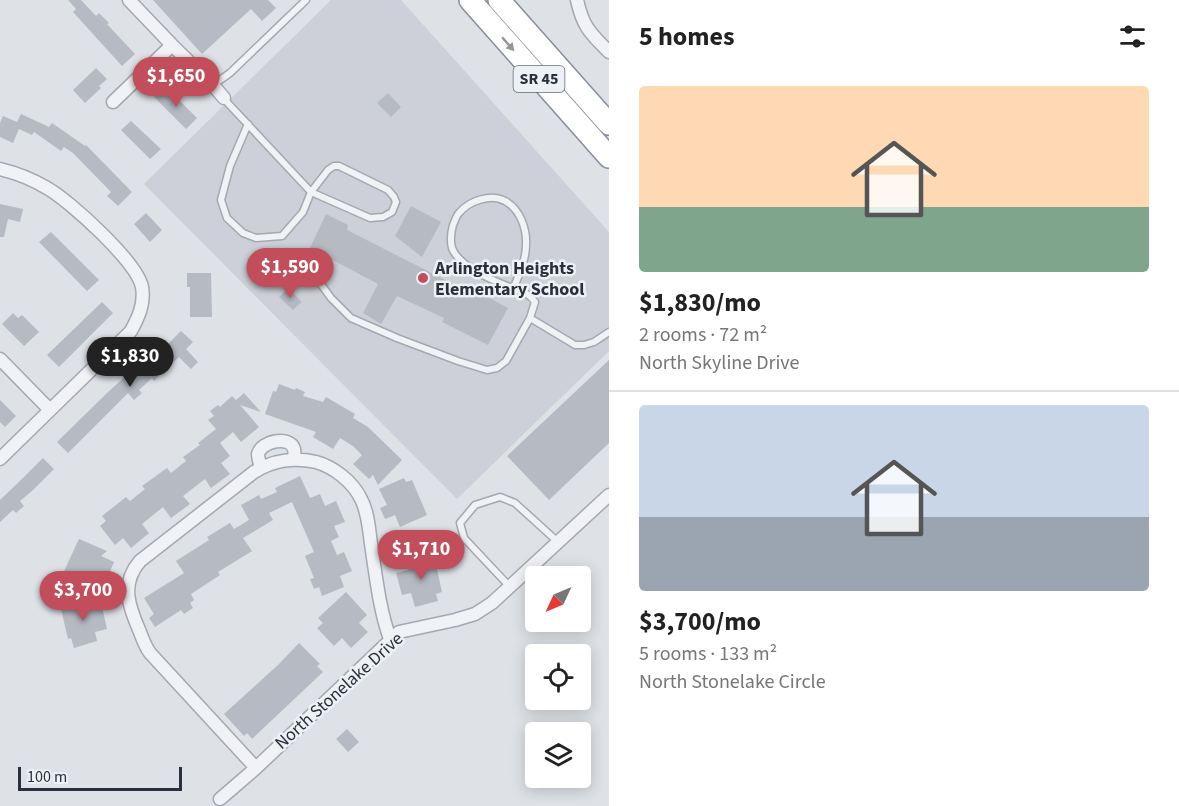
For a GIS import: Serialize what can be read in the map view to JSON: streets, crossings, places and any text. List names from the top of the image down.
{
  "streets": {
    "highway": ["SR 45"],
    "street": ["North Stonelake Drive"]
  },
  "places": ["Arlington Heights Elementary School"],
  "scale_bar": "100 m",
  "north": "bottom left",
  "page": {
    "heading": "5 homes",
    "price": [
      "$1,650",
      "$1,590",
      "$1,830",
      "$1,710",
      "$3,700"
    ],
    "list": [
      {
        "name": "$1,830/mo",
        "note": "2 rooms · 72 m² · North Skyline Drive"
      },
      {
        "name": "$3,700/mo",
        "note": "5 rooms · 133 m² · North Stonelake Circle"
      }
    ],
    "scale": "100 m"
  }
}
